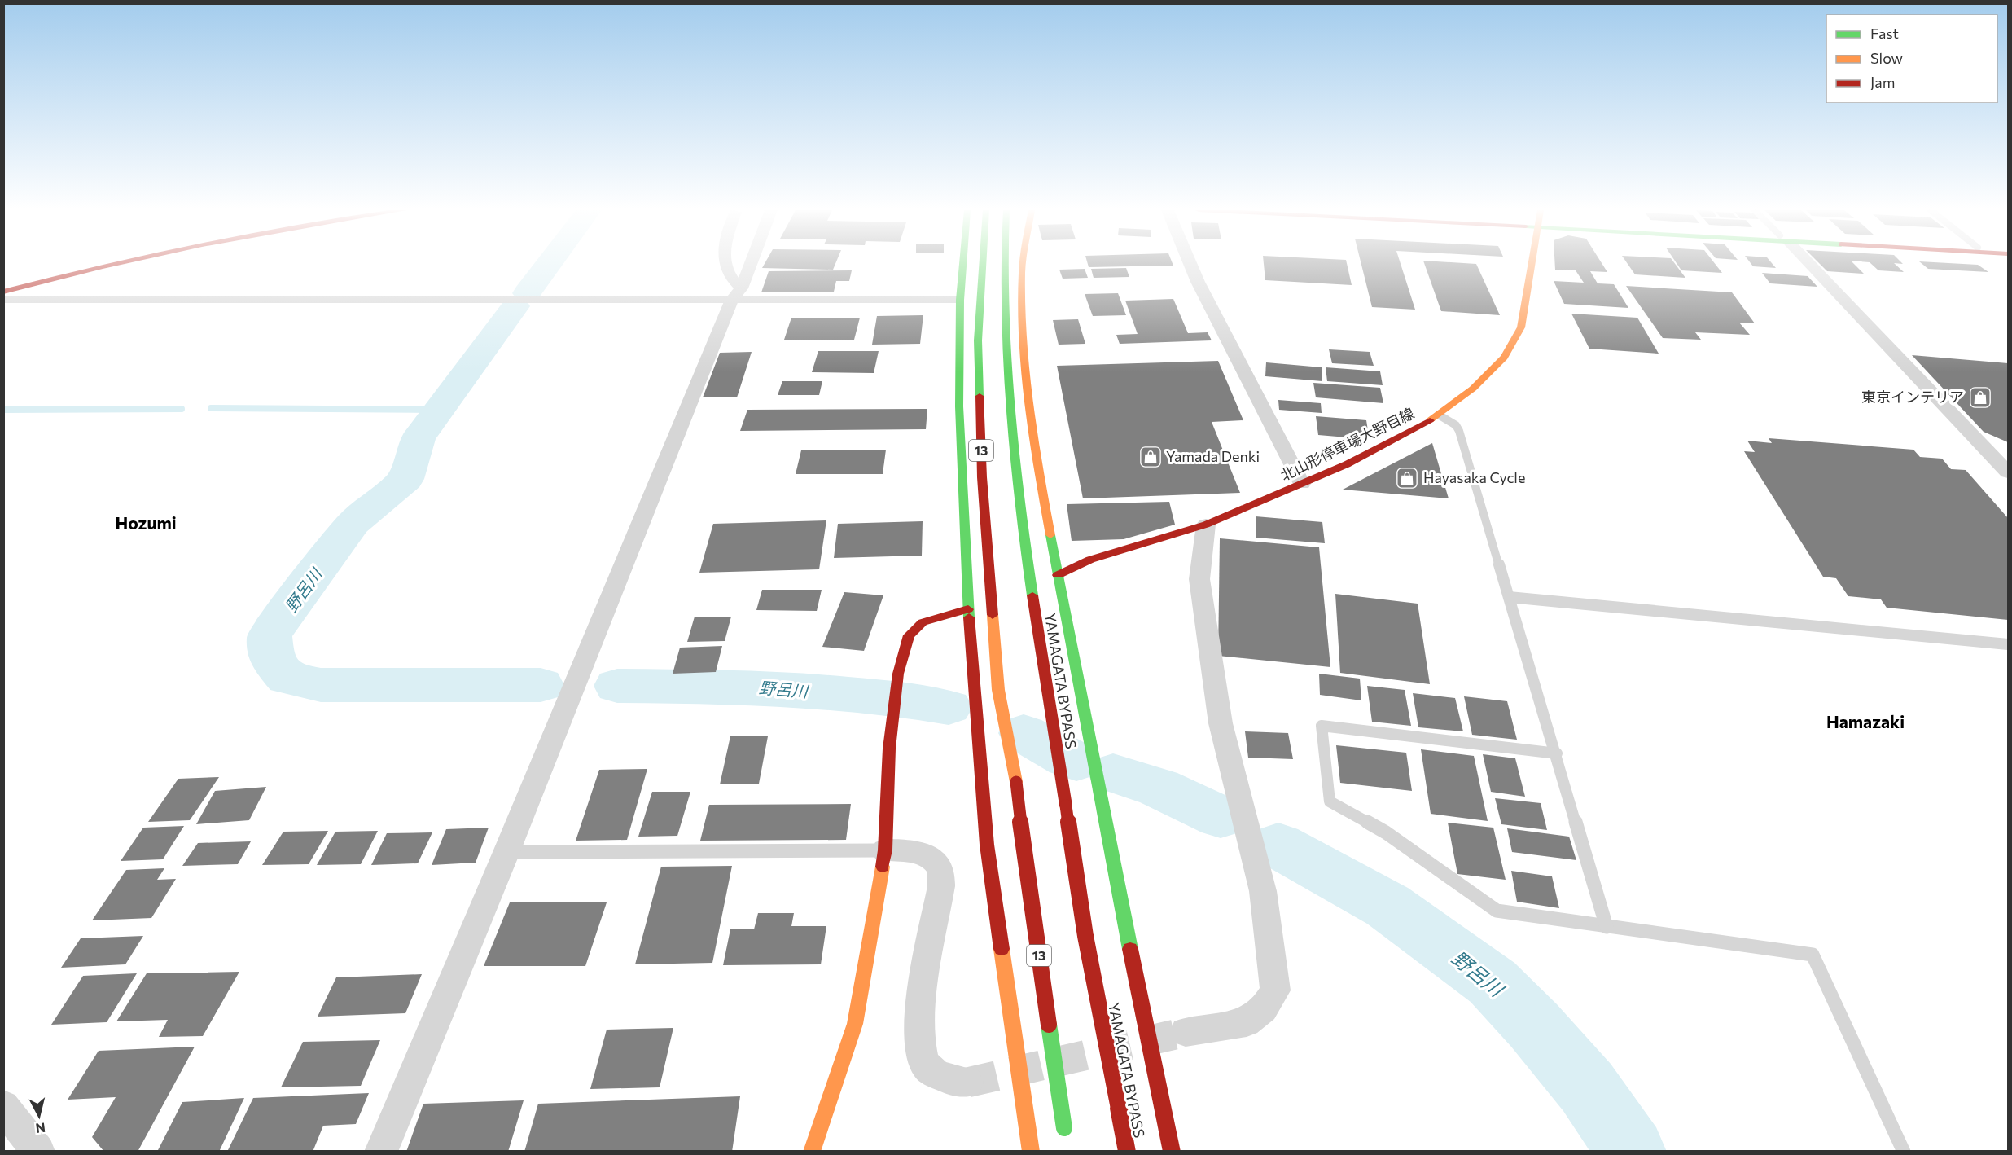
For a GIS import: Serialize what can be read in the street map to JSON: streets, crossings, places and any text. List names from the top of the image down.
{
  "streets": {
    "main road": ["北山形停車場大野目線", "13", "YAMAGATA BYPASS"]
  },
  "districts": ["Hozumi", "Hamazaki"],
  "water": ["野呂川"],
  "places": {
    "shop": ["東京インテリア", "Yamada Denki", "Hayasaka Cycle"]
  },
  "legend": ["Fast", "Slow", "Jam"],
  "north": "bottom"
}
